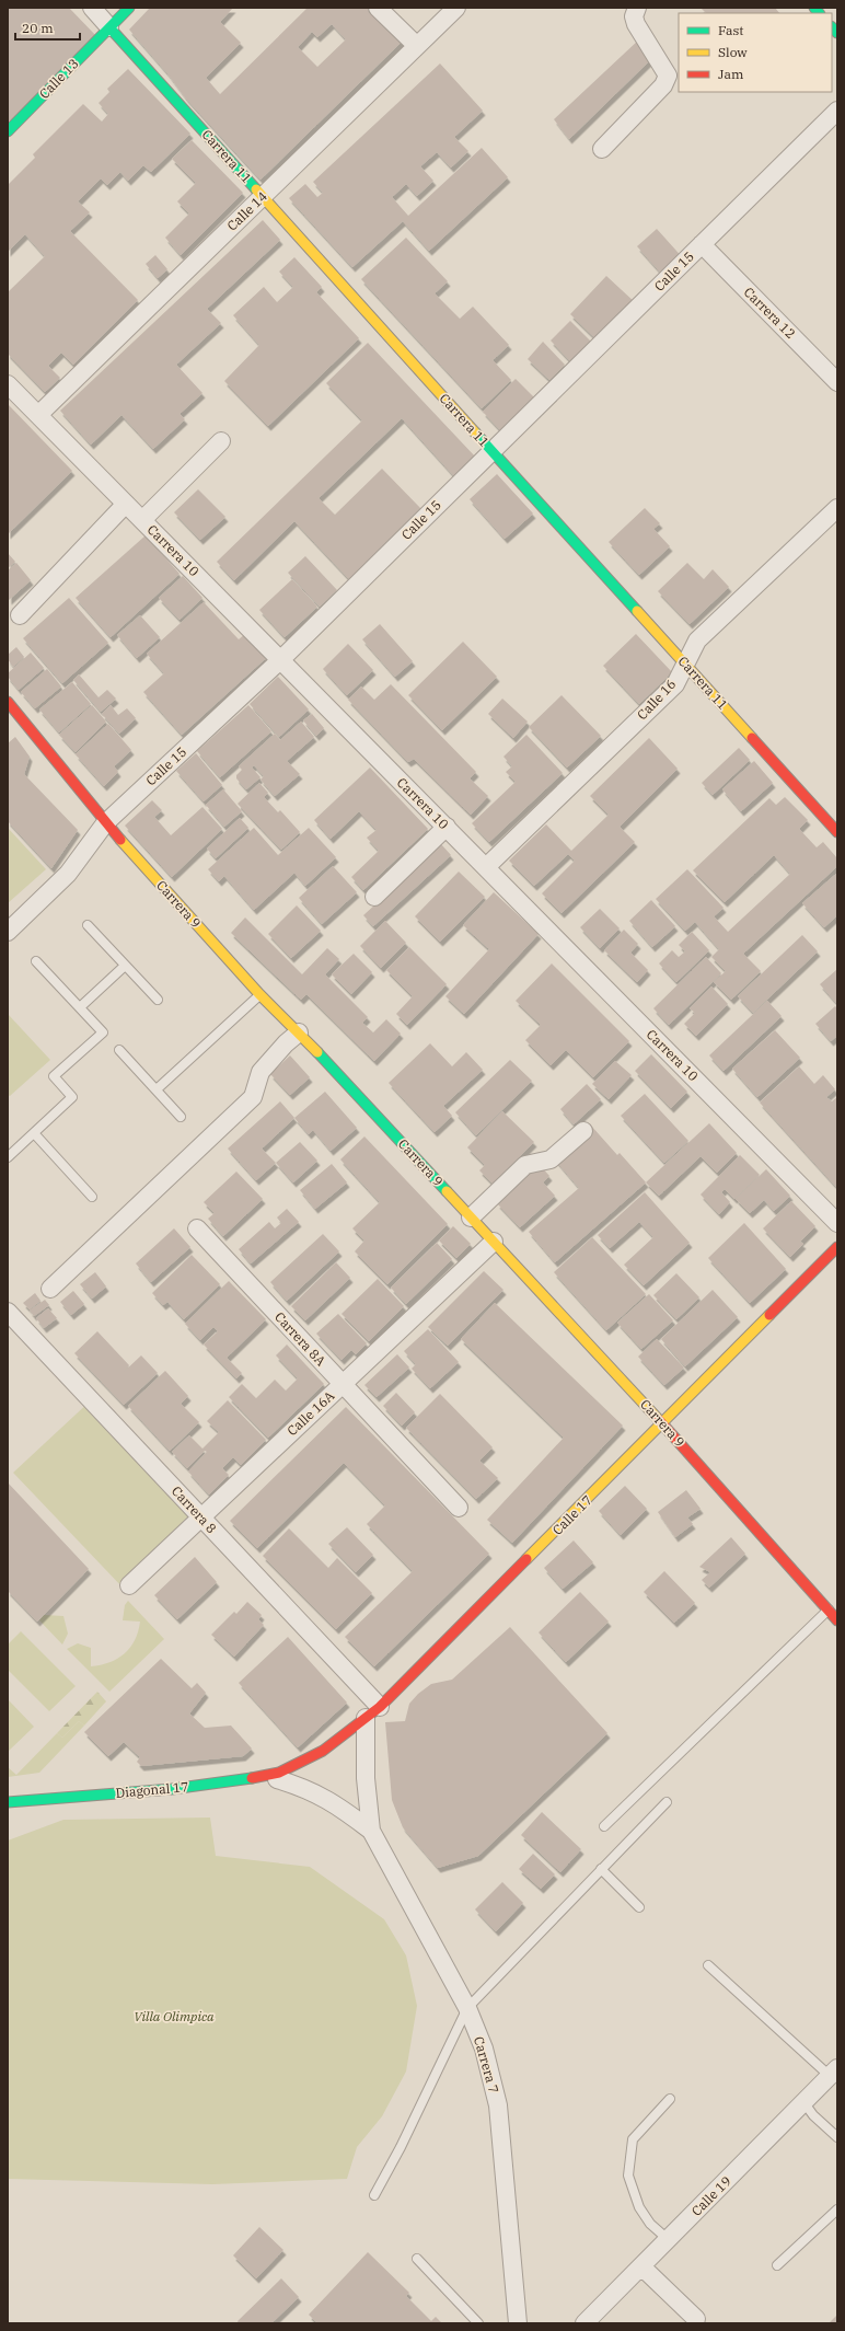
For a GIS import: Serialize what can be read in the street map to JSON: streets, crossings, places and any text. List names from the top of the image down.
{
  "streets": {
    "main road": [
      "Calle 13",
      "Carrera 11",
      "Carrera 9",
      "Calle 17",
      "Diagonal 17"
    ],
    "street": [
      "Calle 14",
      "Calle 15",
      "Carrera 12",
      "Carrera 10",
      "Calle 16",
      "Carrera 8A",
      "Calle 16A",
      "Carrera 8",
      "Carrera 7",
      "Calle 19"
    ]
  },
  "crossings": [
    ["Calle 13", "Carrera 11"],
    ["Carrera 11", "Calle 14"],
    ["Carrera 11", "Calle 15"],
    ["Carrera 11", "Calle 16"],
    ["Calle 14", "Carrera 10"],
    ["Calle 15", "Carrera 12"],
    ["Calle 15", "Carrera 10"],
    ["Calle 15", "Carrera 9"],
    ["Carrera 10", "Calle 16"],
    ["Carrera 9", "Calle 16A"],
    ["Carrera 9", "Calle 17"],
    ["Carrera 8A", "Calle 16A"],
    ["Calle 16A", "Carrera 8"],
    ["Carrera 8", "Calle 17"],
    ["Calle 17", "Diagonal 17"],
    ["Calle 17", "Carrera 7"]
  ],
  "parks": ["Villa Olimpica"],
  "legend": ["Fast", "Slow", "Jam"],
  "scale_bar": "20 m"
}
